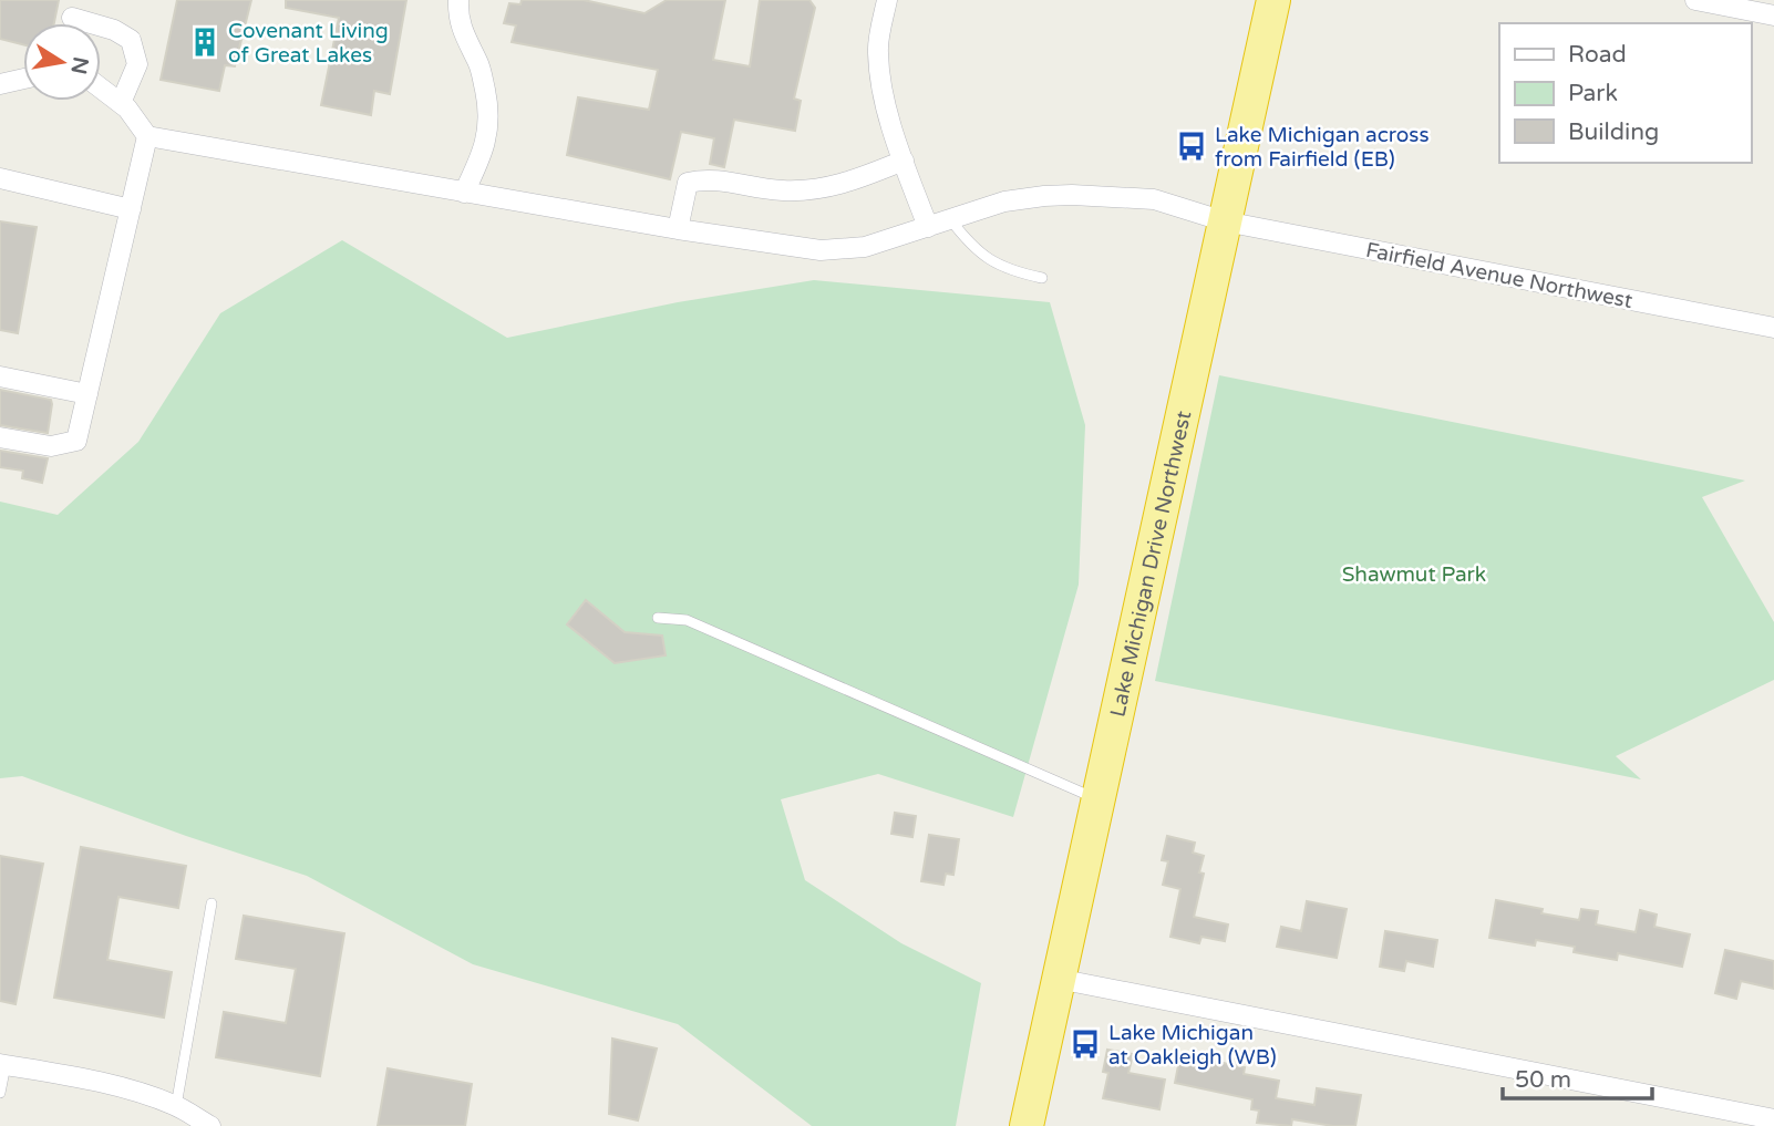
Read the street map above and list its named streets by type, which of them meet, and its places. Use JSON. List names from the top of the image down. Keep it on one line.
{"streets":{"highway":["Lake Michigan Drive Northwest"],"street":["Fairfield Avenue Northwest"]},"crossings":[["Fairfield Avenue Northwest","Lake Michigan Drive Northwest"]],"parks":["Shawmut Park"],"places":{"building":["Covenant Living of Great Lakes"],"bus stop":["Lake Michigan across from Fairfield (EB)","Lake Michigan at Oakleigh (WB)"]},"legend":["Road","Park","Building"],"scale_bar":"50 m","north":"right"}
